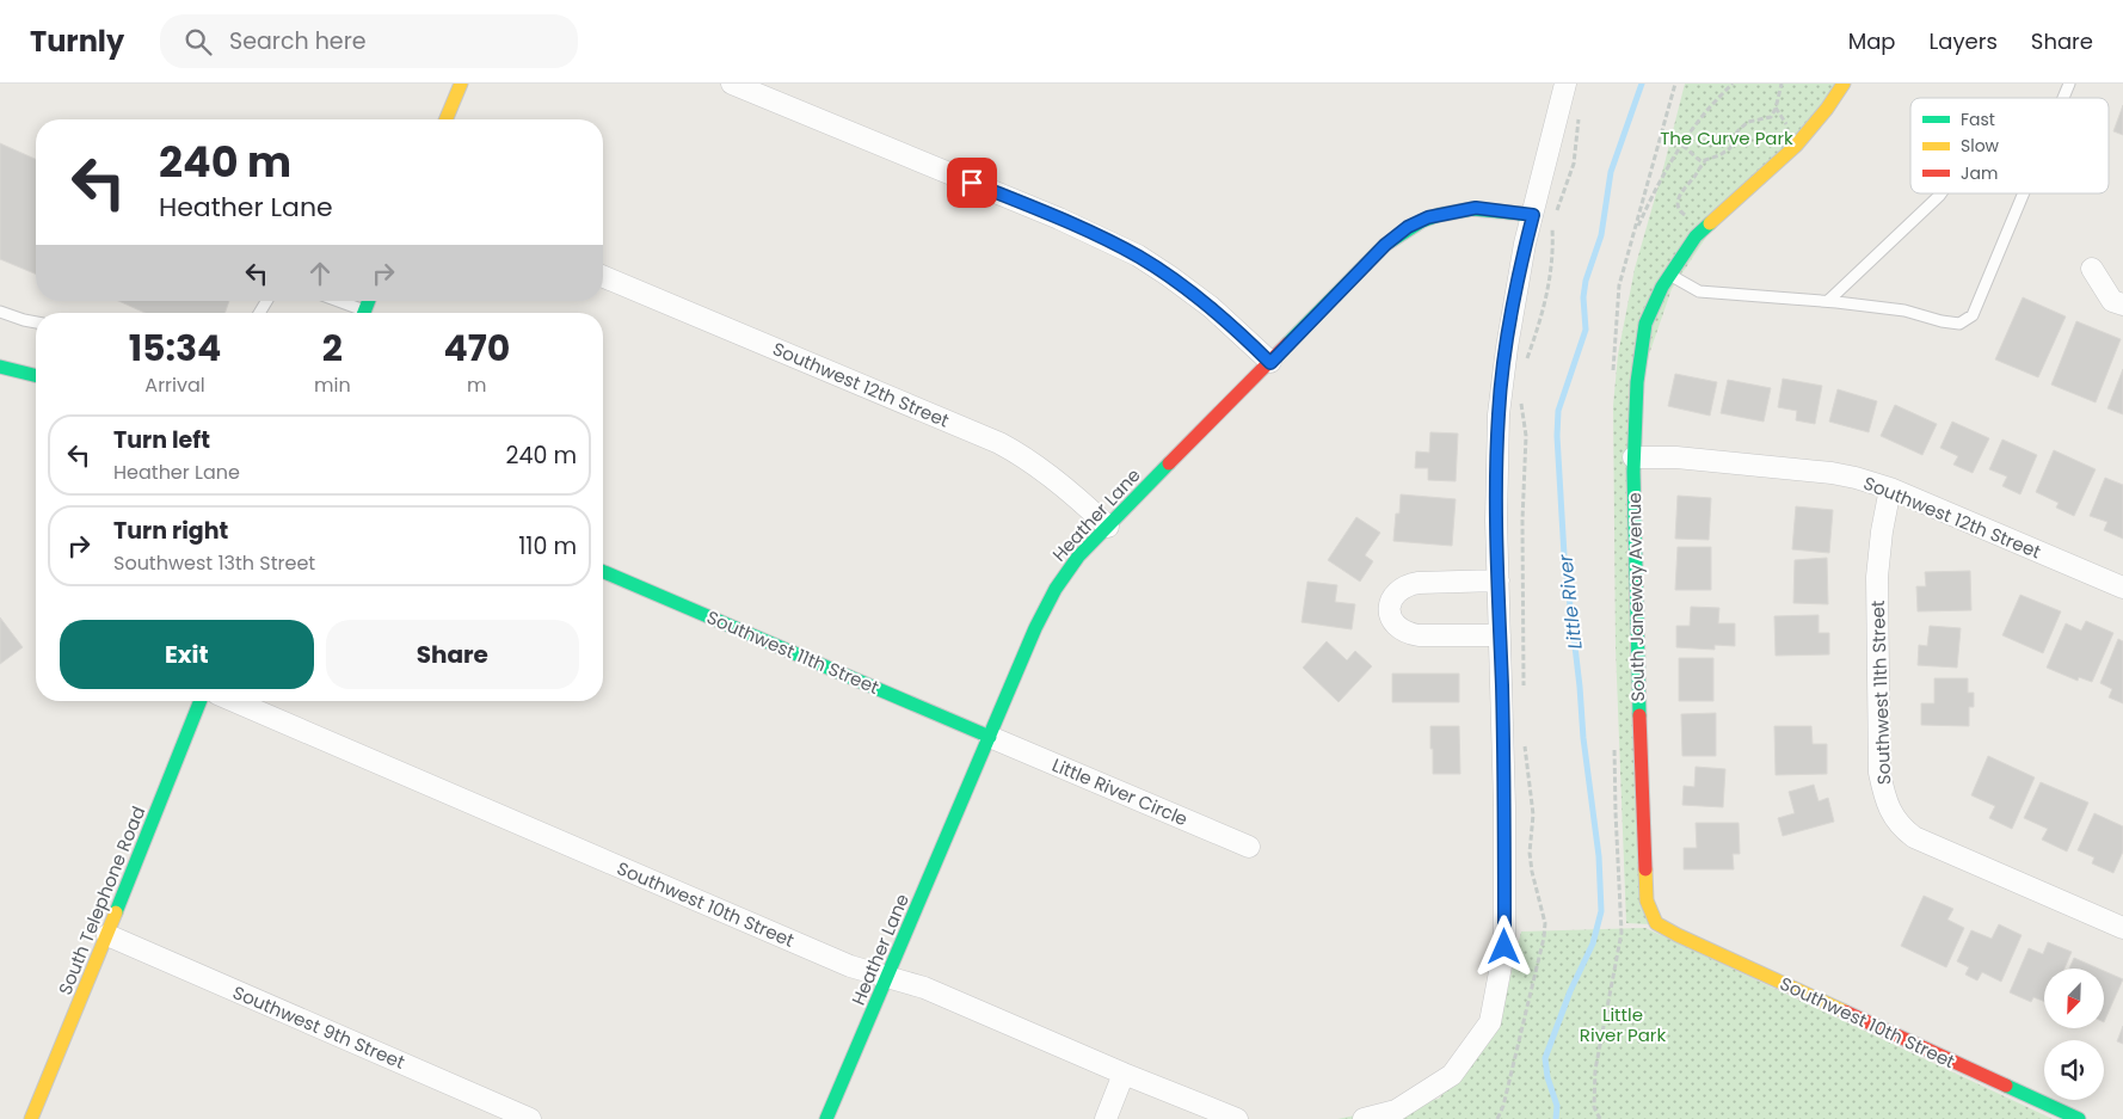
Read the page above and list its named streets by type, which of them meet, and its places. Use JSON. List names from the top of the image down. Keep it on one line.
{"streets":{"street":["Southwest 12th Street","Heather Lane","South Janeway Avenue","Southwest 11th Street","Little River Circle","South Telephone Road","Southwest 10th Street","Southwest 9th Street"]},"crossings":[["Southwest 12th Street","Heather Lane"],["Southwest 12th Street","South Janeway Avenue"],["Southwest 12th Street","Southwest 11th Street"],["Heather Lane","Southwest 11th Street"],["Heather Lane","Little River Circle"],["Heather Lane","Southwest 10th Street"],["South Janeway Avenue","Southwest 10th Street"],["Southwest 11th Street","Little River Circle"],["South Telephone Road","Southwest 9th Street"]],"water":["Little River"],"parks":["The Curve Park","Little River Park"],"legend":["Fast","Slow","Jam"],"north":"bottom left","page":{"header":"Turnly","search":"Search here","nav":["Map","Layers","Share"],"turn":["240 m","Heather Lane"],"eta":["15:34","Arrival","2","min","470","m"],"list":[{"name":"Turn left","note":"Heather Lane","value":"240 m"},{"name":"Turn right","note":"Southwest 13th Street","value":"110 m"}],"buttons":["Exit","Share"]}}
